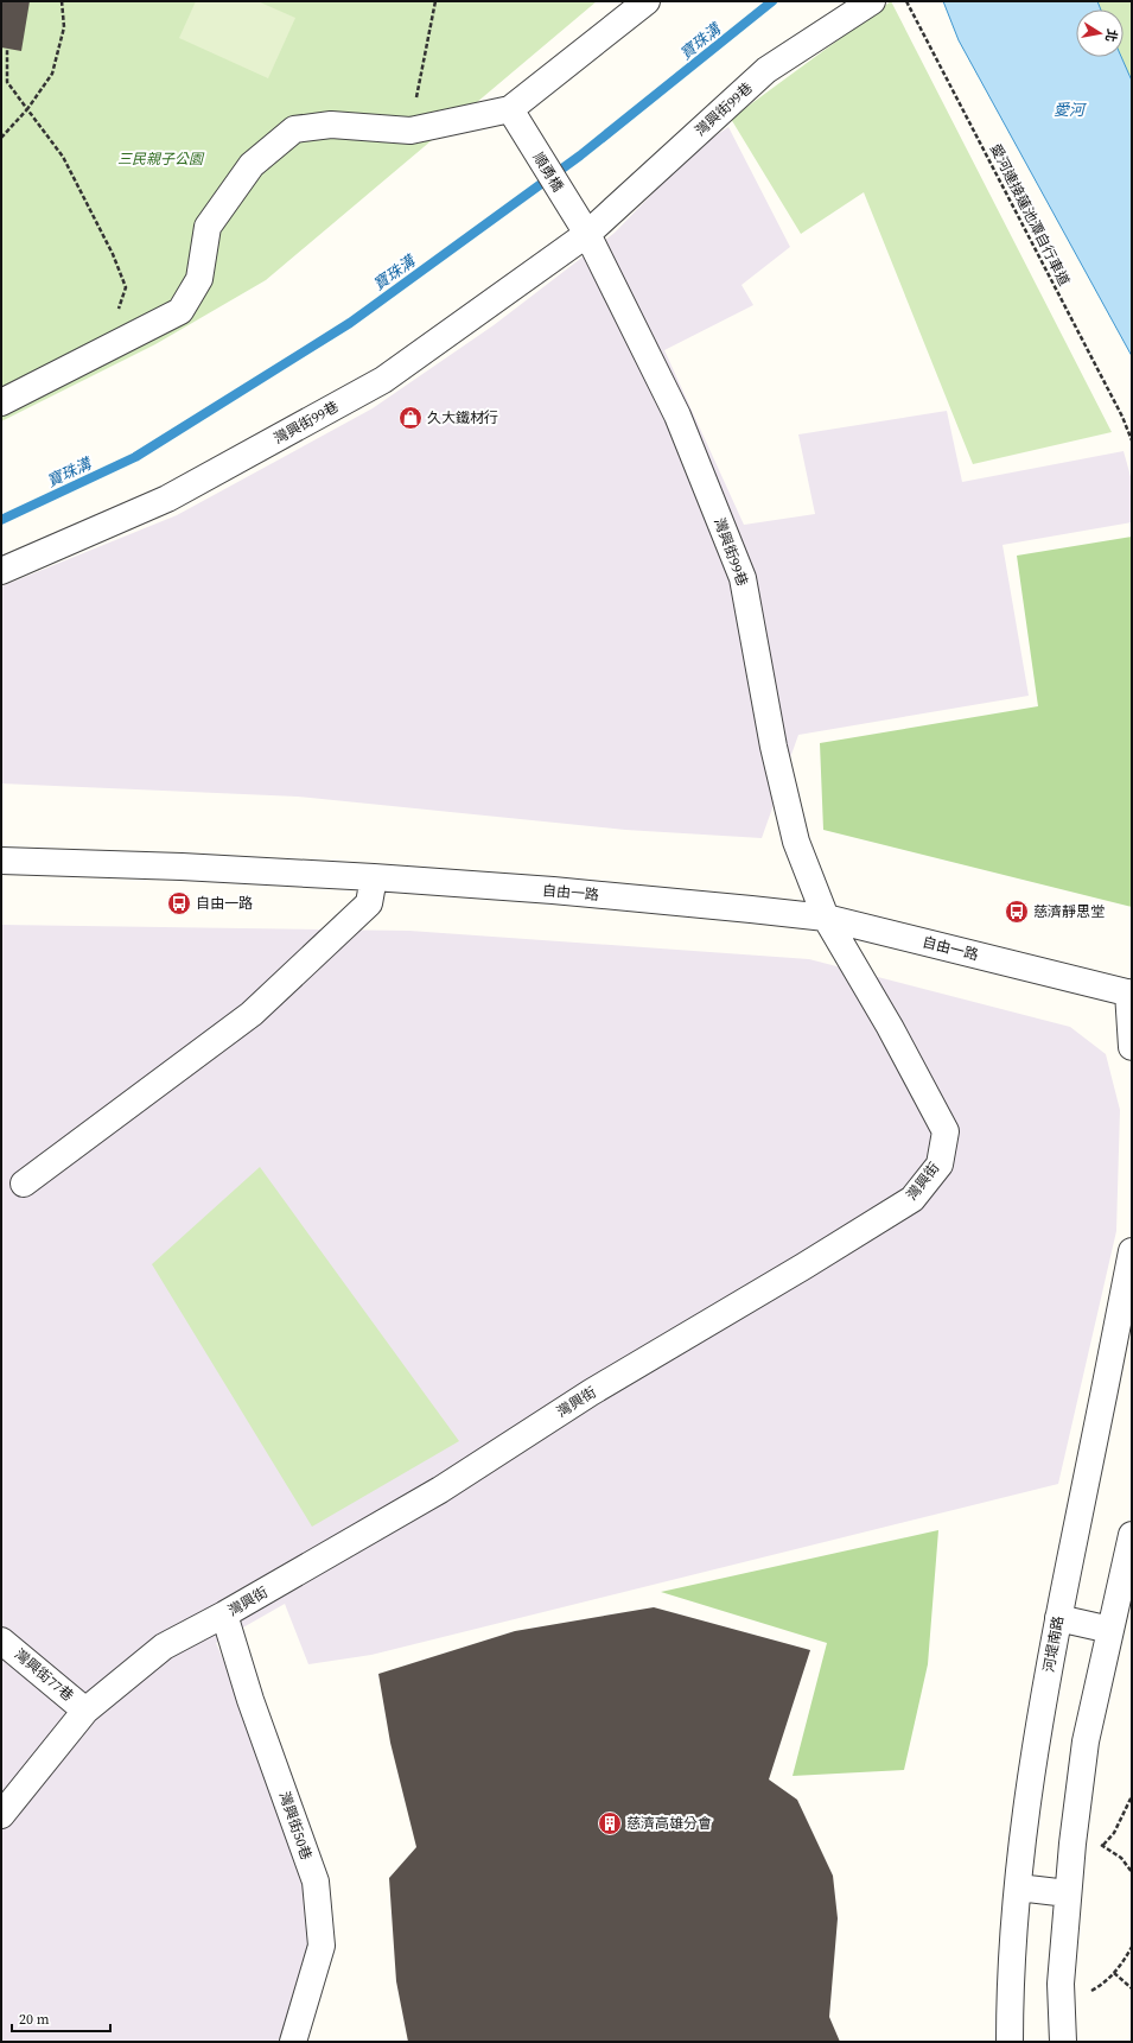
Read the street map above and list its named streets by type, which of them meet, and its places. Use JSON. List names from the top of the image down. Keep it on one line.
{"streets":{"street":["灣興街99巷","順勇橋","自由一路","灣興街","河堤南路","灣興街77巷","灣興街50巷"],"path":["愛河連接蓮池潭自行車道"]},"crossings":[["灣興街99巷","順勇橋"],["灣興街99巷","自由一路"],["灣興街99巷","灣興街"],["自由一路","灣興街"],["灣興街","灣興街77巷"],["灣興街","灣興街50巷"]],"water":["寶珠溝","愛河"],"parks":["三民親子公園"],"places":{"shop":["久大鐵材行"],"bus stop":["自由一路","慈濟靜思堂"],"building":["慈濟高雄分會"]},"scale_bar":"20 m","north":"right"}
